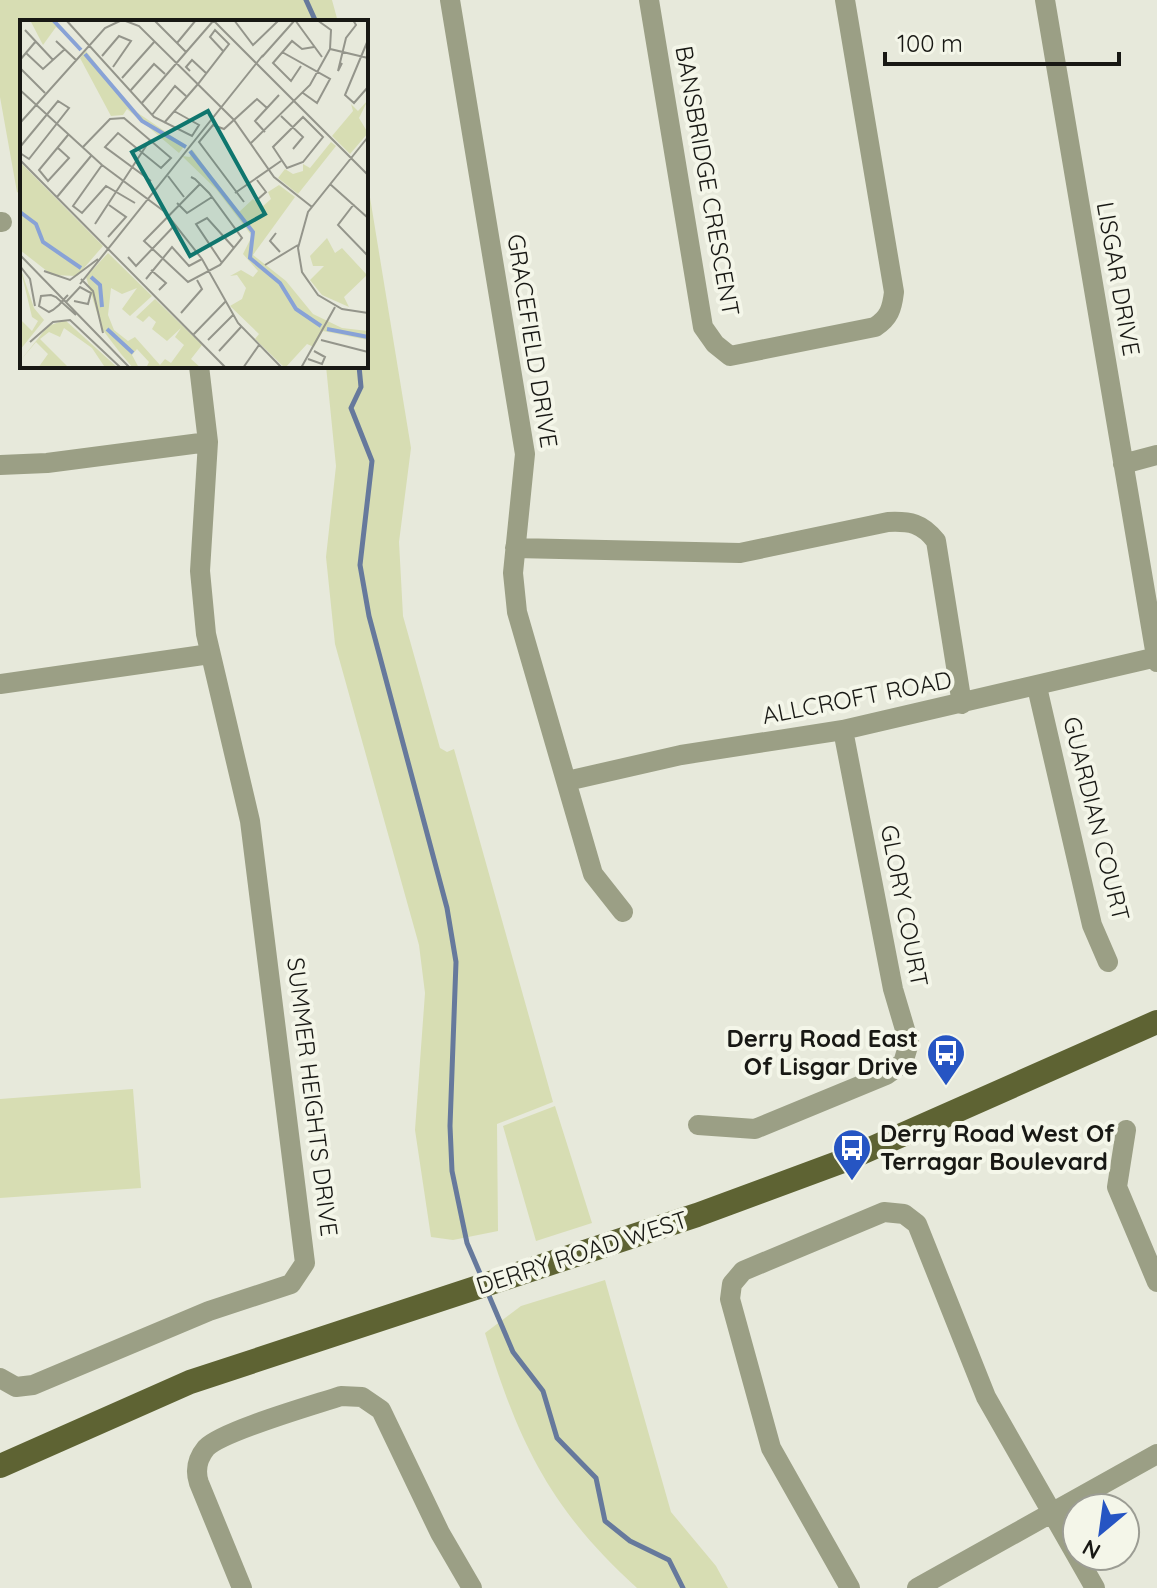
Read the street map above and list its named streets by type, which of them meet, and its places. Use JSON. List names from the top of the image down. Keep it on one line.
{"streets":{"main road":["DERRY ROAD WEST"],"street":["BANSBRIDGE CRESCENT","LISGAR DRIVE","GRACEFIELD DRIVE","ALLCROFT ROAD","GUARDIAN COURT","GLORY COURT","SUMMER HEIGHTS DRIVE"]},"crossings":[["LISGAR DRIVE","ALLCROFT ROAD"],["GRACEFIELD DRIVE","ALLCROFT ROAD"],["ALLCROFT ROAD","GUARDIAN COURT"],["ALLCROFT ROAD","GLORY COURT"]],"places":{"bus stop":["Derry Road East Of Lisgar Drive","Derry Road West Of Terragar Boulevard"]},"scale_bar":"100 m","north":"bottom left"}
